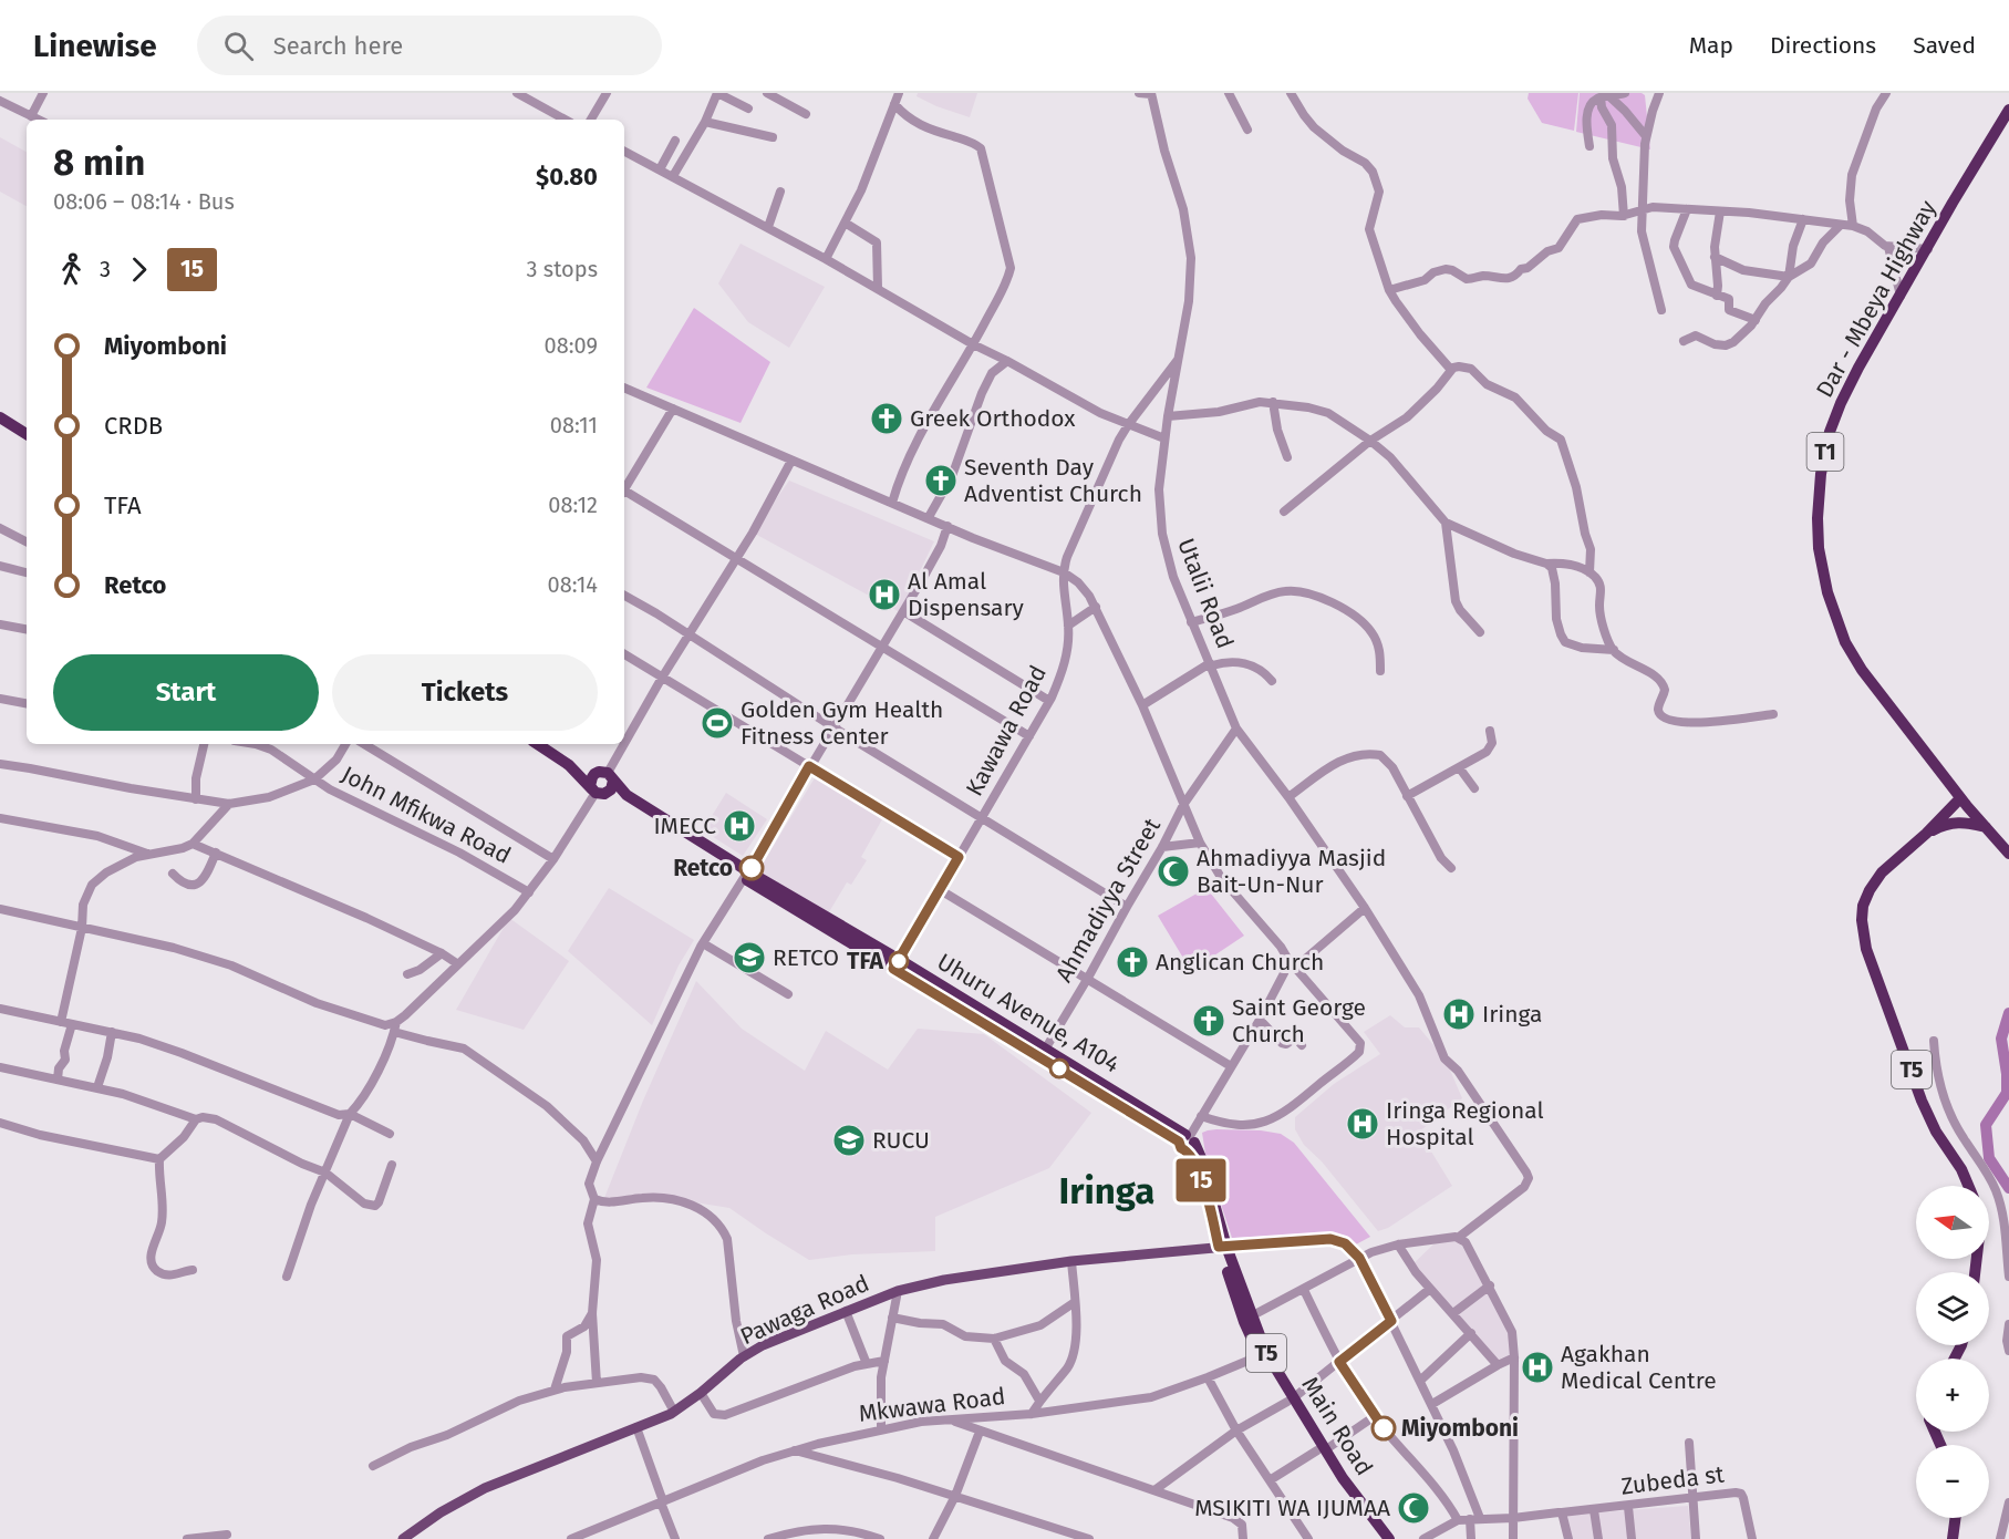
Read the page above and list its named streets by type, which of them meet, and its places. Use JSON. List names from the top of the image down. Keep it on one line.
{"streets":{"highway":["Dar - Mbeya Highway","T1","Uhuru Avenue, A104","T5","Main Road"],"main road":["Pawaga Road"],"street":["Utalii Road","Kawawa Road","John Mfikwa Road","Ahmadiyya Street","Mkwawa Road","Zubeda st"]},"crossings":[["Dar - Mbeya Highway","T1"],["Dar - Mbeya Highway","T5"],["T1","T5"],["Utalii Road","Kawawa Road"],["Utalii Road","Ahmadiyya Street"],["Kawawa Road","Uhuru Avenue, A104"],["Ahmadiyya Street","Uhuru Avenue, A104"],["Uhuru Avenue, A104","Main Road"],["T5","Pawaga Road"],["T5","Mkwawa Road"],["T5","Main Road"],["Pawaga Road","Main Road"],["Mkwawa Road","Main Road"]],"districts":["Iringa"],"places":{"church":["Greek Orthodox","Seventh Day Adventist Church","Anglican Church","Saint George Church"],"hospital":["Al Amal Dispensary","IMECC","Iringa","Iringa Regional Hospital","Agakhan Medical Centre"],"sports":["Golden Gym Health Fitness Center"],"other":["Retco","TFA","Miyomboni"],"mosque":["Ahmadiyya Masjid Bait-Un-Nur","MSIKITI WA IJUMAA"],"school or university":["RETCO","RUCU"]},"lines":["bus line 15"],"north":"left","page":{"header":"Linewise","search":"Search here","nav":["Map","Directions","Saved"],"on_map":"15","heading":["8 min","08:06 – 08:14 · Bus","$0.80"],"legs":["3","15","3 stops"],"list":[{"name":"Miyomboni","value":"08:09"},{"name":"CRDB","value":"08:11"},{"name":"TFA","value":"08:12"},{"name":"Retco","value":"08:14"}],"buttons":["Start","Tickets"],"map_buttons":["+","−"]}}
